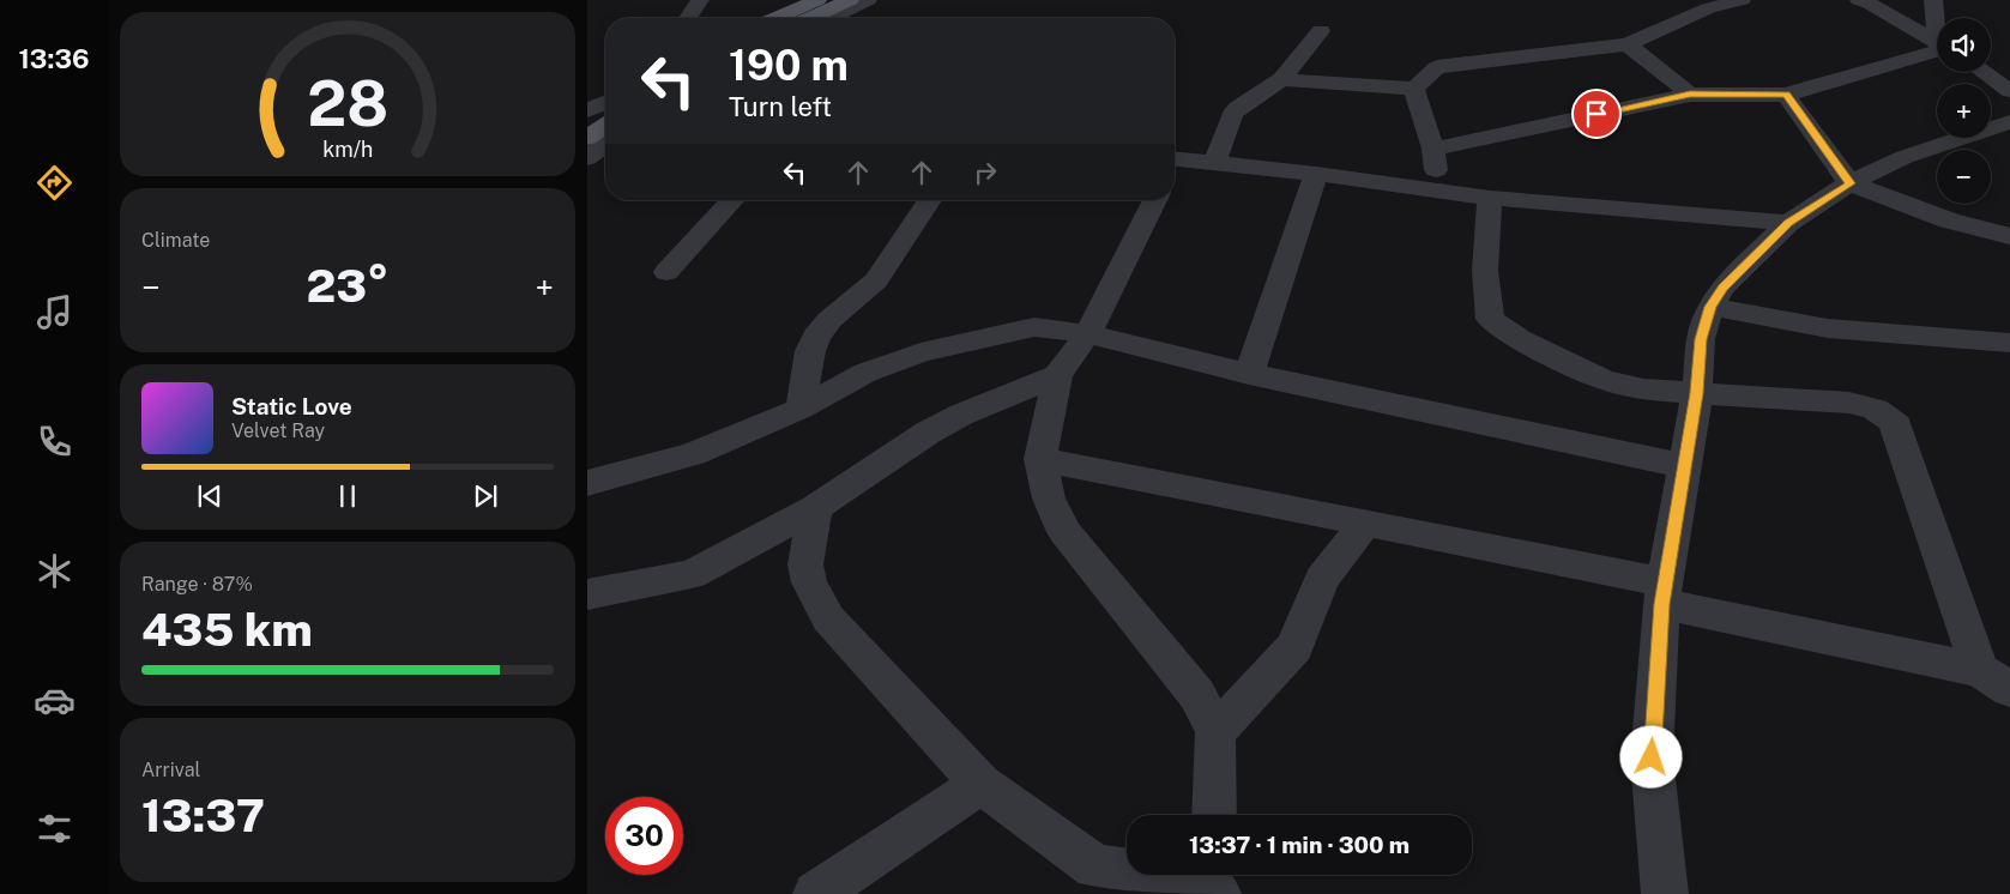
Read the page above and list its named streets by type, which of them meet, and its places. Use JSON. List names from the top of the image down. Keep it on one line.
{"page":{"tabs":"13:36","map_buttons":["+","−"],"turn":["190 m","Turn left"],"tile":["Climate",["Range · 87%","435 km"],["Arrival","13:37"]],"heat":["−","23°","+"],"song":["Static Love","Velvet Ray"],"limit":"30","trip":"13:37 · 1 min · 300 m","gauge":["28","km/h"]}}
